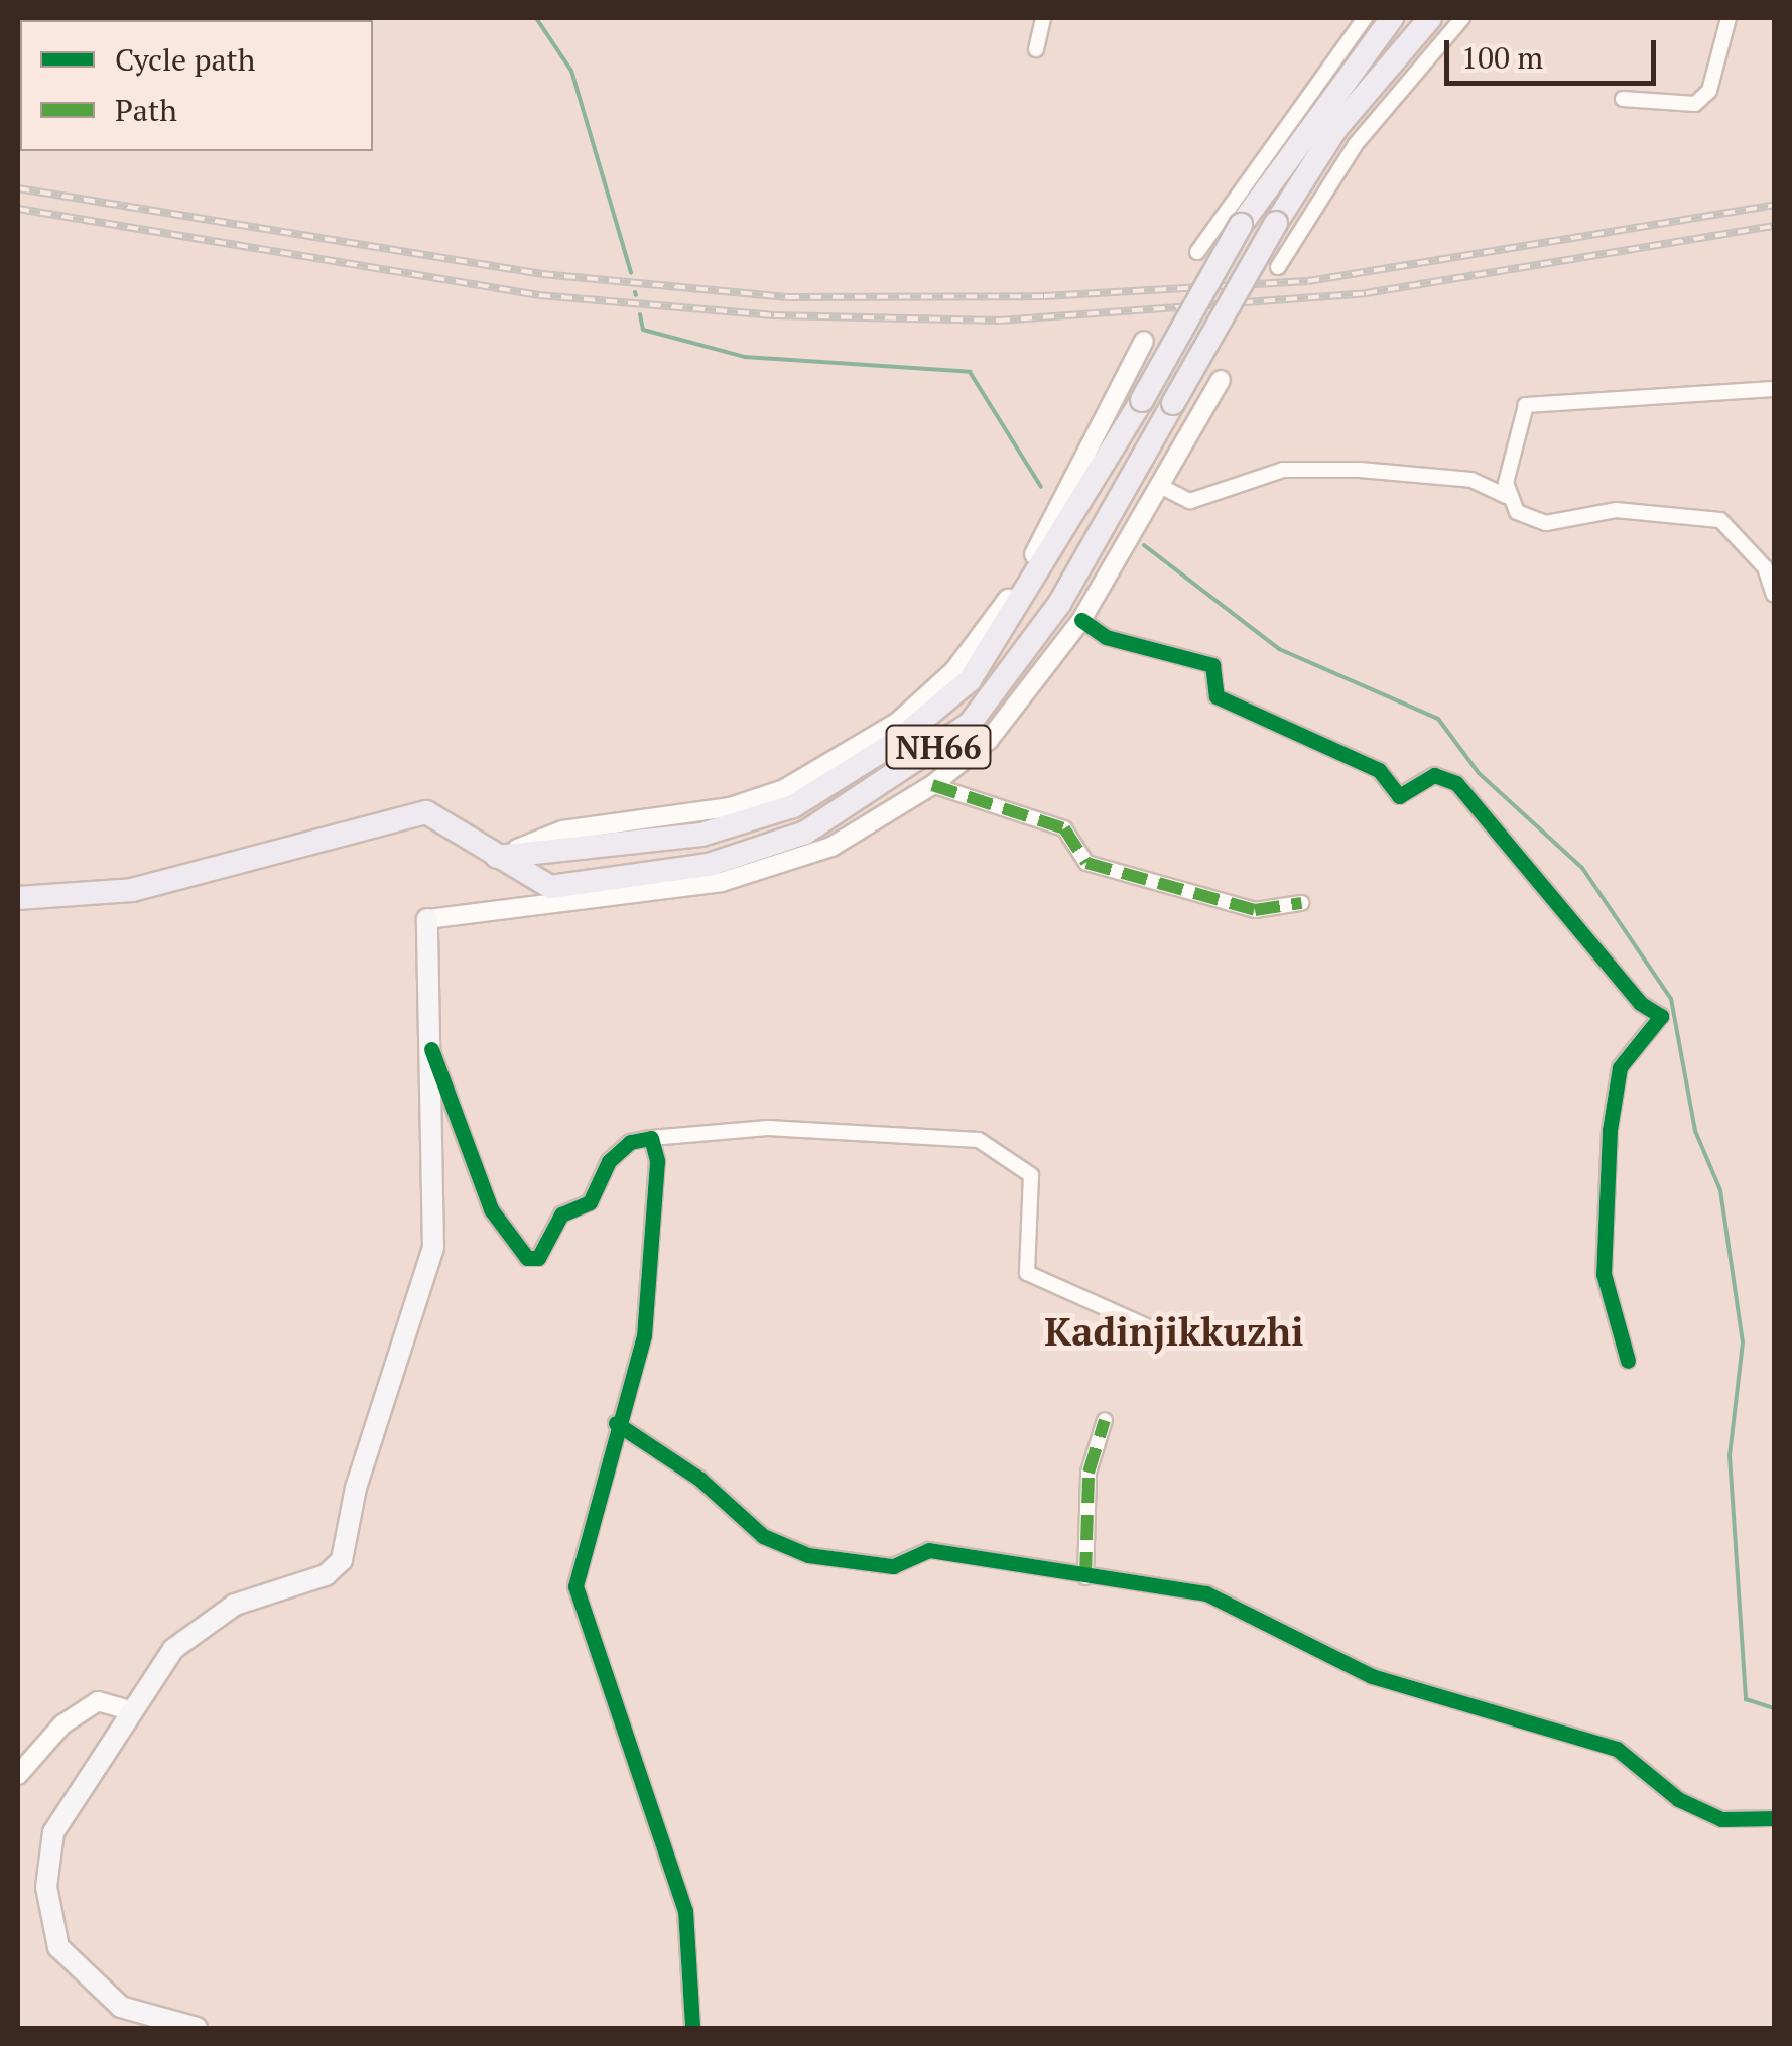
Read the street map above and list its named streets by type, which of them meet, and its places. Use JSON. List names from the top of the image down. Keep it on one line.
{"streets":{"highway":["NH66"]},"districts":["Kadinjikkuzhi"],"legend":["Cycle path","Path"],"scale_bar":"100 m"}
